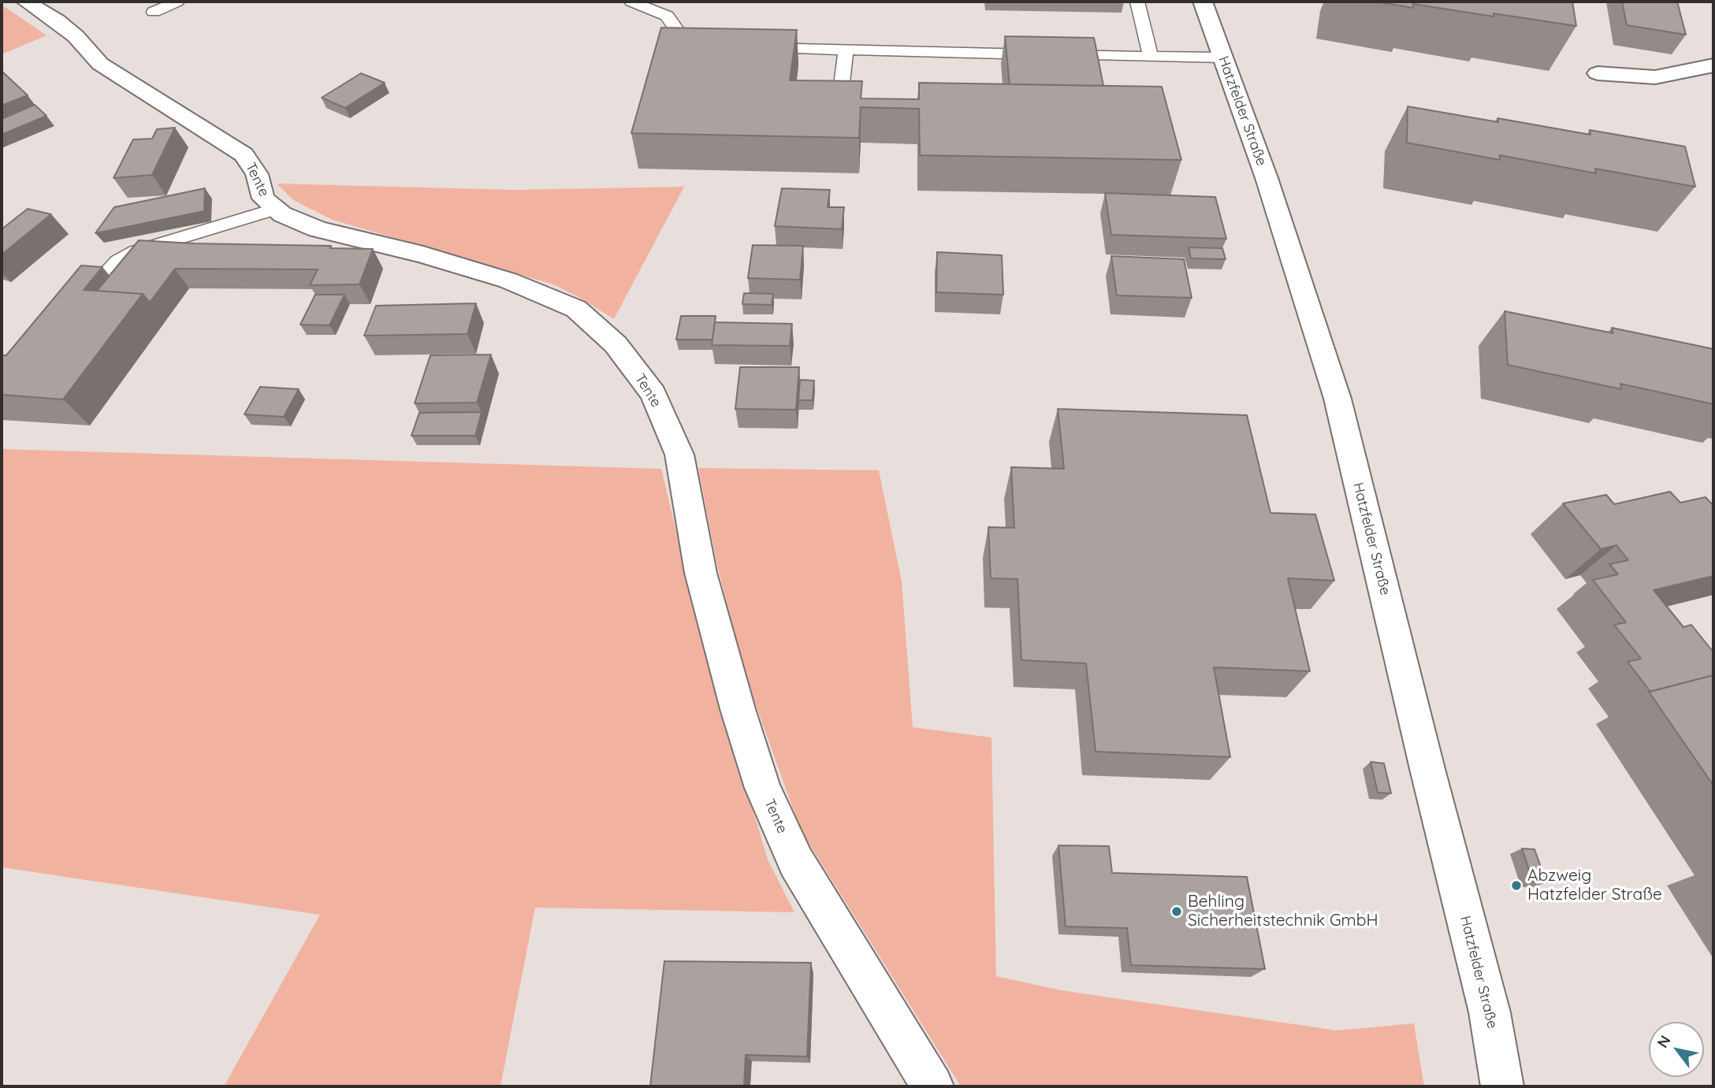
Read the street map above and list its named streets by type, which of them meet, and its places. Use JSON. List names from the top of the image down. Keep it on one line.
{"streets":{"street":["Hatzfelder Straße","Tente"]},"places":["Abzweig Hatzfelder Straße","Behling Sicherheitstechnik GmbH"],"north":"top left"}
